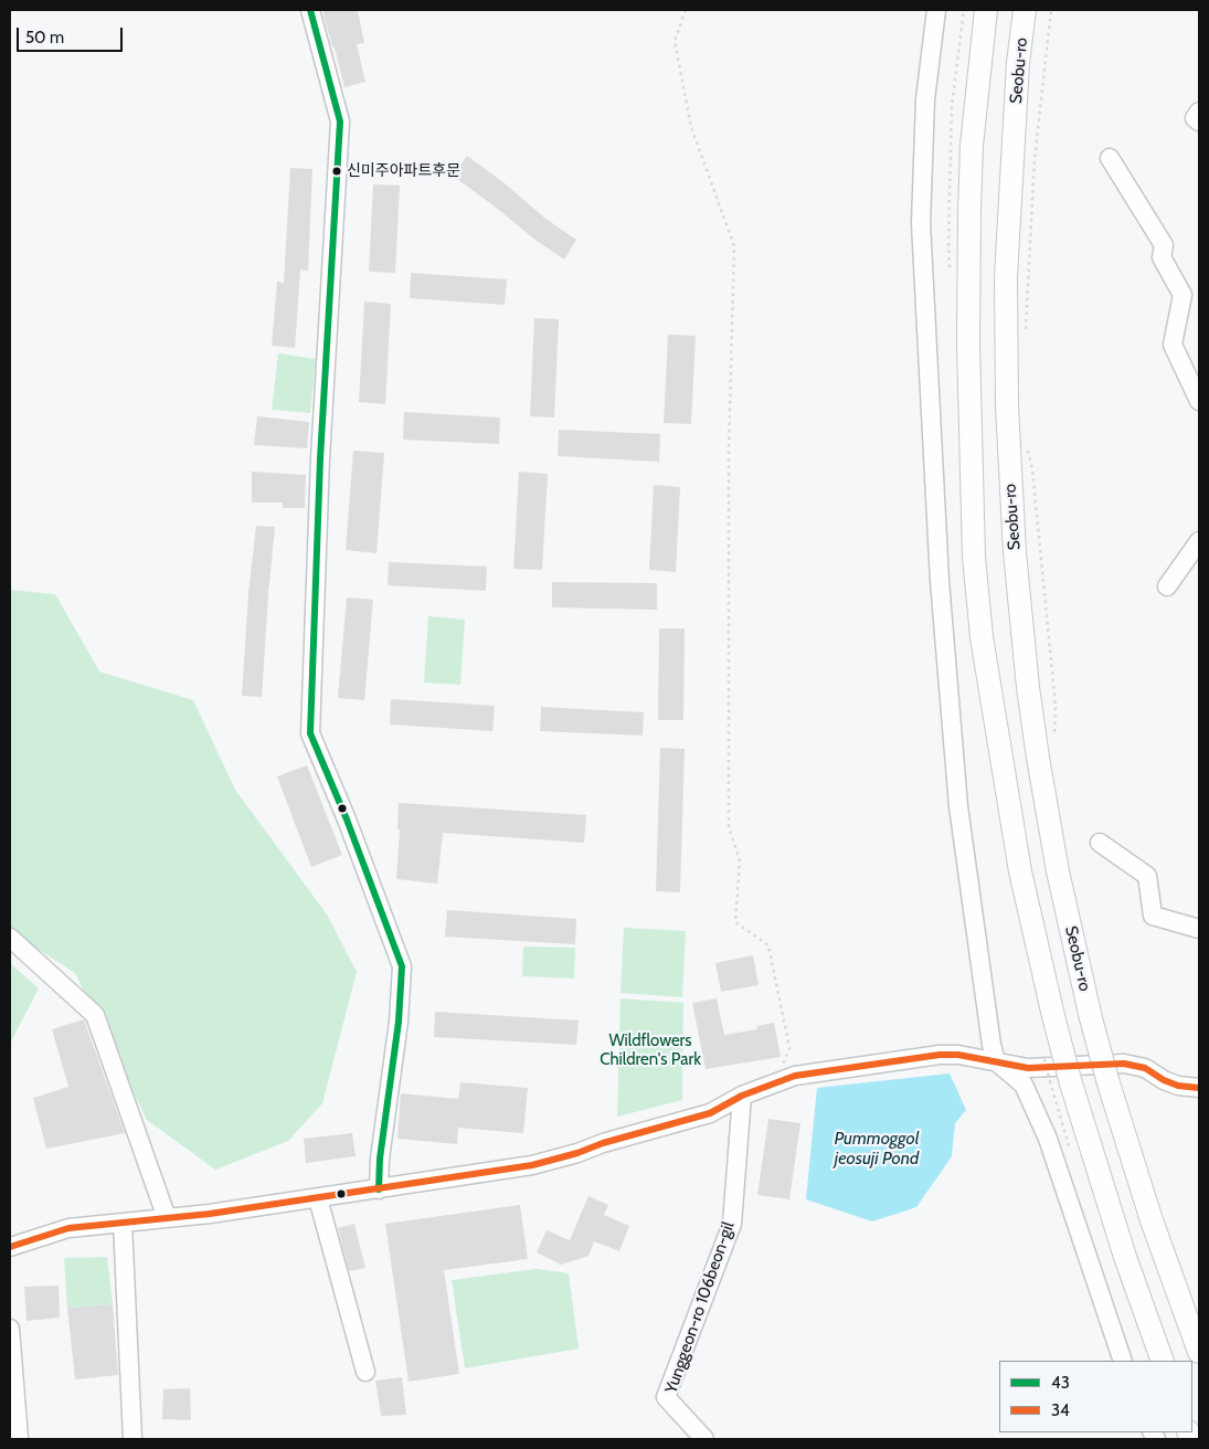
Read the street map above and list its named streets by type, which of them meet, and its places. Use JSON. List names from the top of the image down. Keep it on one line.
{"streets":{"main road":["Seobu-ro"],"street":["Yunggeon-ro 106beon-gil"]},"water":["Pummoggol jeosuji Pond"],"parks":["Wildflowers Children's Park"],"places":["신미주아파트후문"],"lines":["transit line 43","transit line 34"],"legend":["43","34"],"scale_bar":"50 m"}
